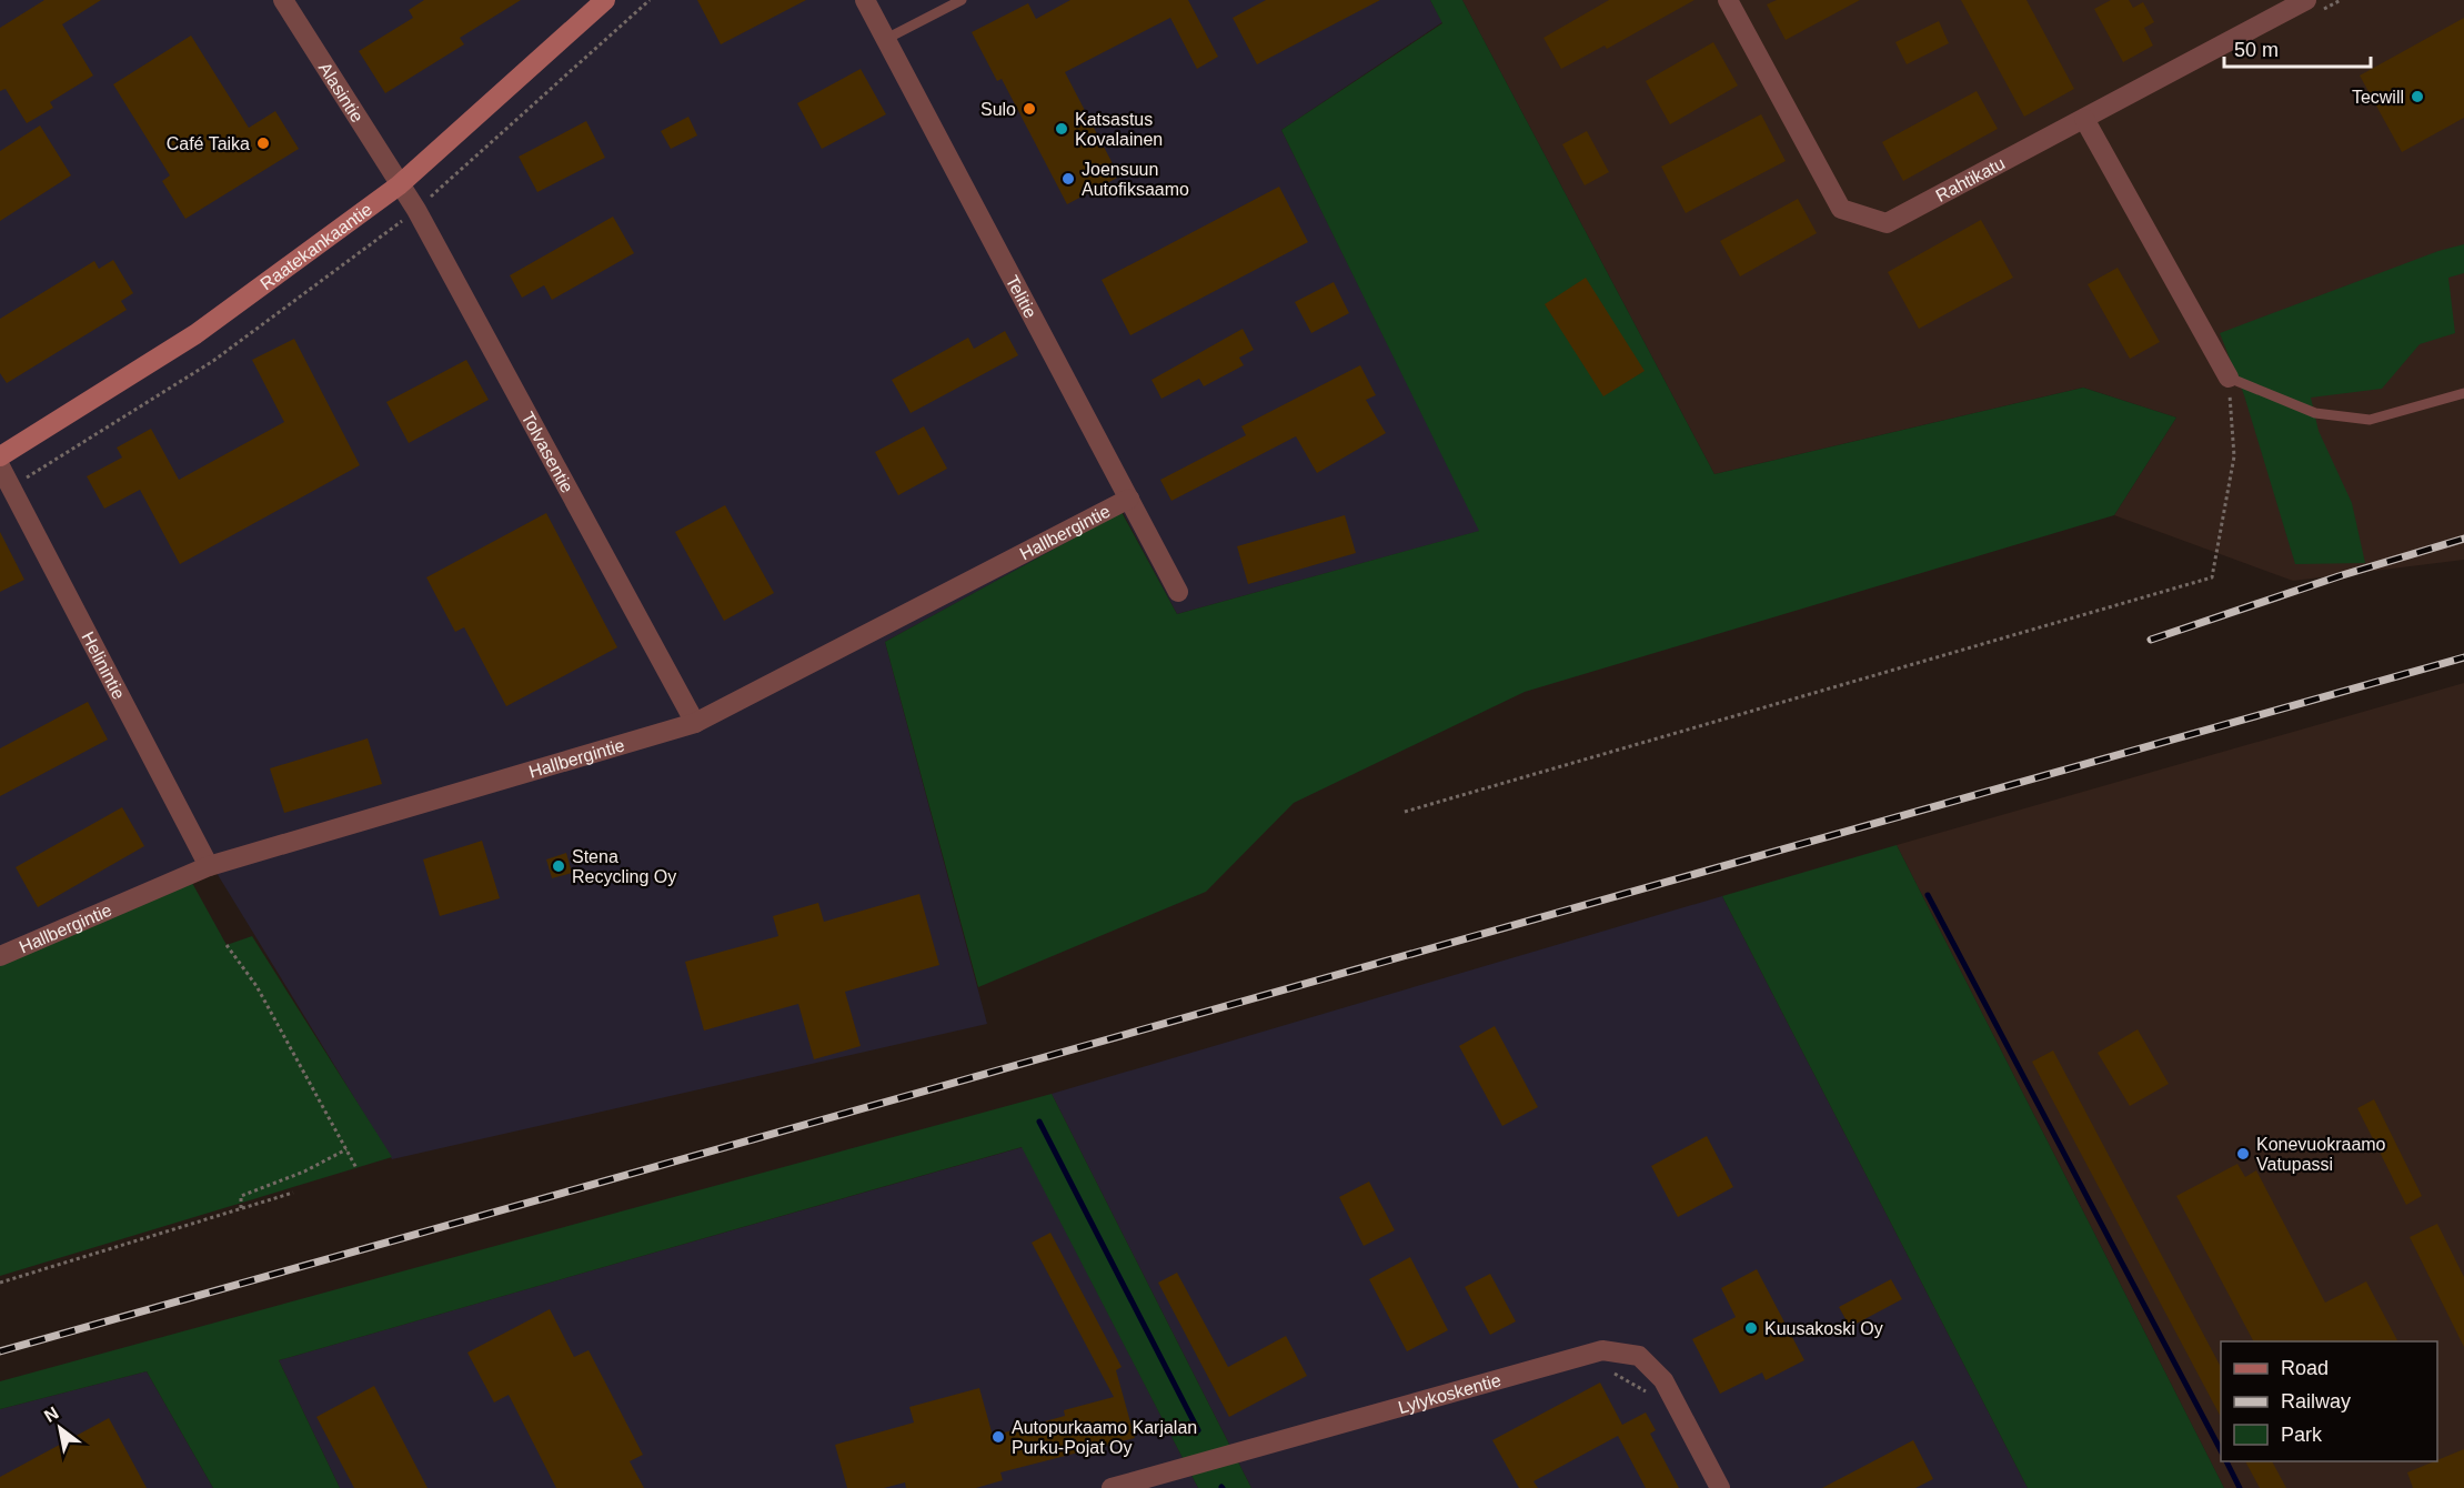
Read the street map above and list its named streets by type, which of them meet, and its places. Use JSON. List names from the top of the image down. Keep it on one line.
{"streets":{"main road":["Raatekankaantie"],"street":["Alasintie","Rahtikatu","Telitie","Tolvasentie","Hallbergintie","Helinintie","Lylykoskentie"]},"crossings":[["Alasintie","Raatekankaantie"],["Alasintie","Tolvasentie"],["Raatekankaantie","Tolvasentie"],["Telitie","Hallbergintie"],["Tolvasentie","Hallbergintie"],["Hallbergintie","Helinintie"]],"places":["Tecwill","Sulo","Katsastus Kovalainen","Café Taika","Joensuun Autofiksaamo","Stena Recycling Oy","Konevuokraamo Vatupassi","Kuusakoski Oy","Autopurkaamo Karjalan Purku-Pojat Oy"],"legend":["Road","Railway","Park"],"scale_bar":"50 m","north":"top left"}
